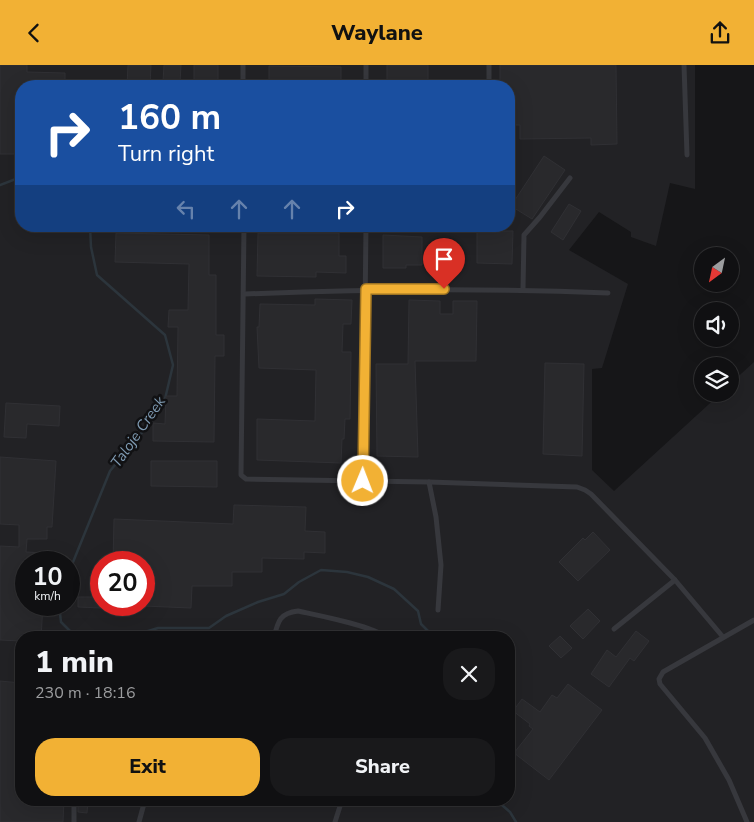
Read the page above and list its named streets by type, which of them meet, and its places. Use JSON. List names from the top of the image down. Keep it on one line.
{"water":["Taloje Creek"],"north":"bottom left","page":{"header":"Waylane","turn":["160 m","Turn right"],"speed":"10 km/h","limit":"20","heading":["1 min","230 m · 18:16"],"buttons":["Exit","Share"]}}
